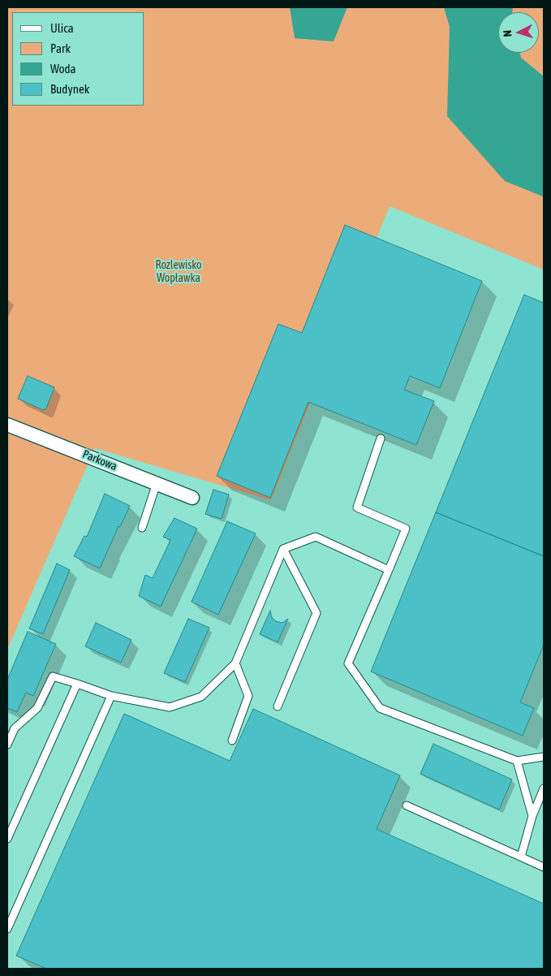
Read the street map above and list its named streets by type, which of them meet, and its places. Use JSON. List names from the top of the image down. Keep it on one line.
{"streets":{"street":["Parkowa"]},"parks":["Rozlewisko Wopławka"],"legend":["Ulica","Park","Woda","Budynek"],"north":"left"}
